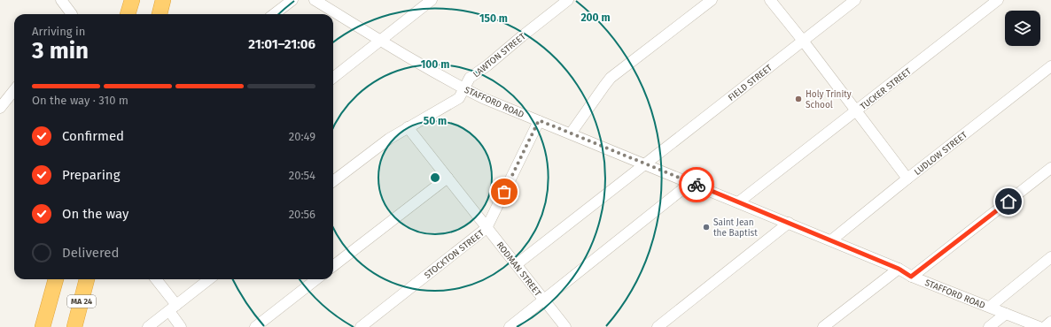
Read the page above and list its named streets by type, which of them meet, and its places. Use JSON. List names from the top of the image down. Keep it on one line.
{"streets":{"highway":["MA 24"],"street":["LAWTON STREET","FIELD STREET","TUCKER STREET","STAFFORD ROAD","LUDLOW STREET","STOCKTON STREET","RODMAN STREET"]},"crossings":[["LAWTON STREET","STAFFORD ROAD"],["LAWTON STREET","RODMAN STREET"],["FIELD STREET","STAFFORD ROAD"],["FIELD STREET","RODMAN STREET"],["TUCKER STREET","STAFFORD ROAD"],["STAFFORD ROAD","LUDLOW STREET"],["STAFFORD ROAD","STOCKTON STREET"],["STOCKTON STREET","RODMAN STREET"]],"places":["Holy Trinity School","Saint Jean the Baptist"],"page":{"heading":["3 min","Arriving in","21:01–21:06"],"bar":"On the way · 310 m","list":[["Confirmed","20:49"],["Preparing","20:54"],["On the way","20:56"],"Delivered"]},"rings":["200 m","150 m","100 m","50 m"]}
